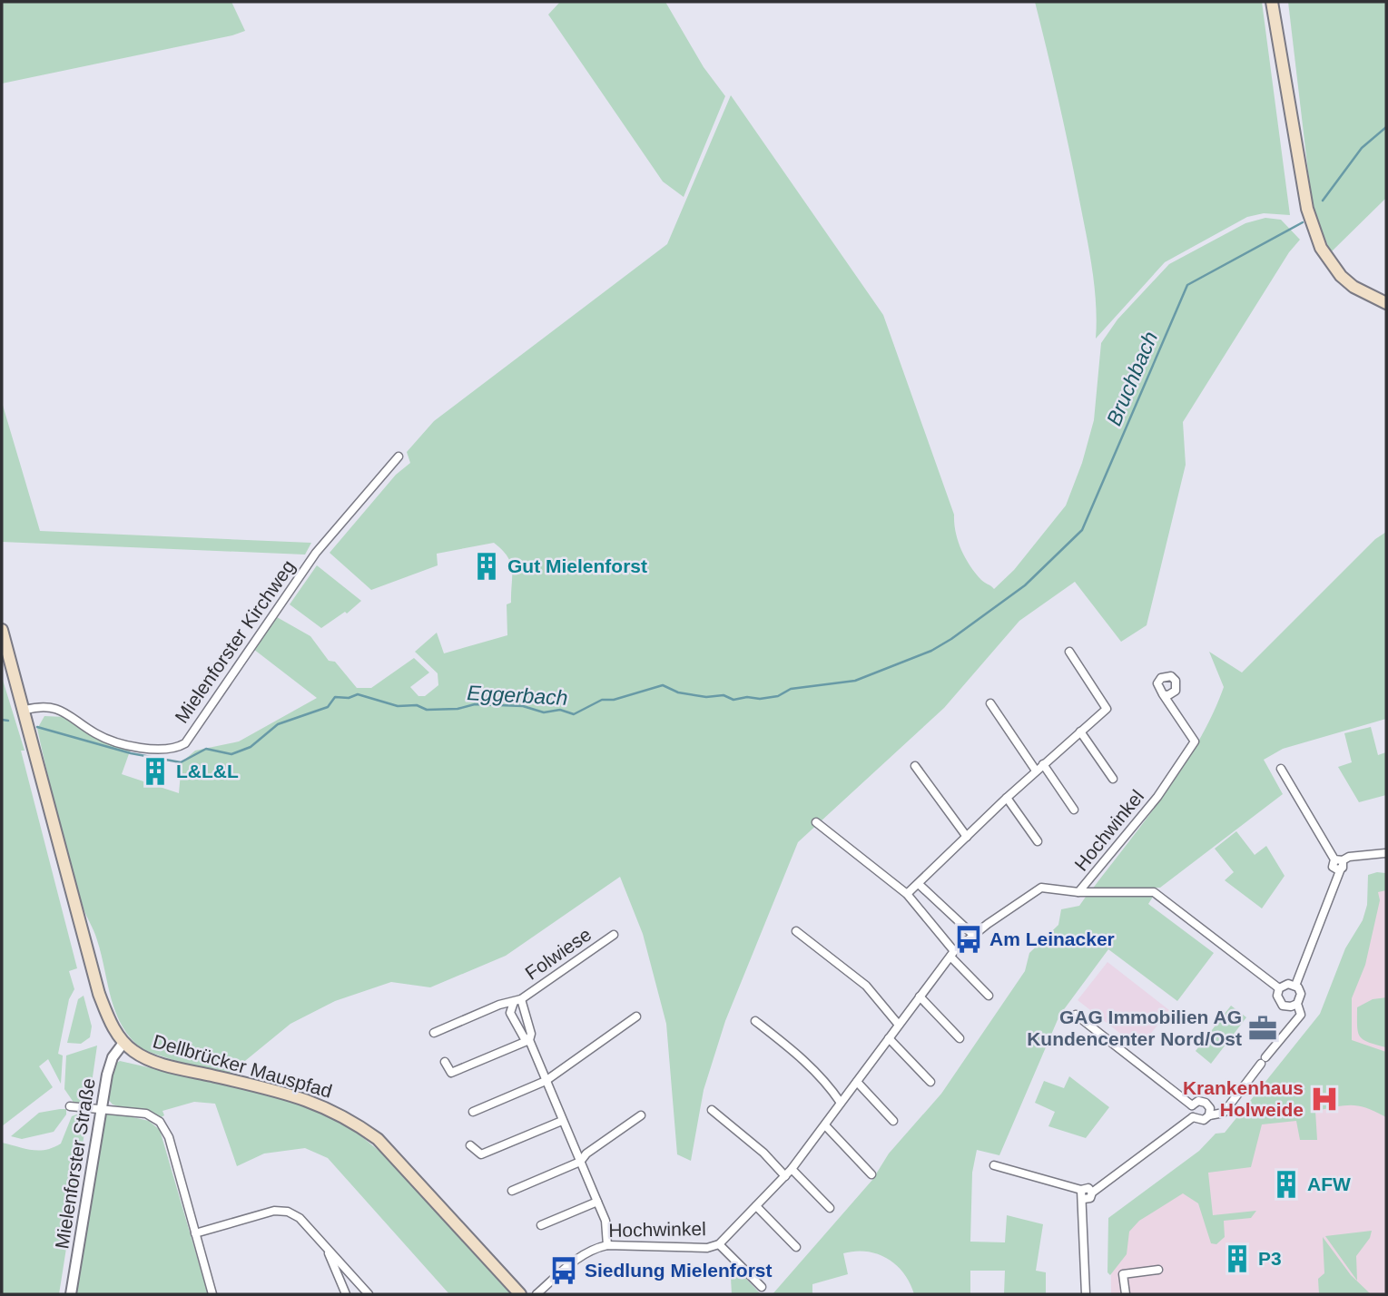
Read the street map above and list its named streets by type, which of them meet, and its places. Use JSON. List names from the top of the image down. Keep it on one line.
{"streets":{"main road":["Dellbrücker Mauspfad"],"street":["Mielenforster Kirchweg","Hochwinkel","Folwiese","Mielenforster Straße"]},"crossings":[["Mielenforster Kirchweg","Dellbrücker Mauspfad"],["Hochwinkel","Folwiese"],["Dellbrücker Mauspfad","Mielenforster Straße"]],"water":["Bruchbach","Eggerbach"],"places":{"building":["Gut Mielenforst","L&L&L","AFW","P3"],"bus stop":["Am Leinacker","Siedlung Mielenforst"],"office":["GAG Immobilien AG Kundencenter Nord/Ost"],"hospital":["Krankenhaus Holweide"]}}
